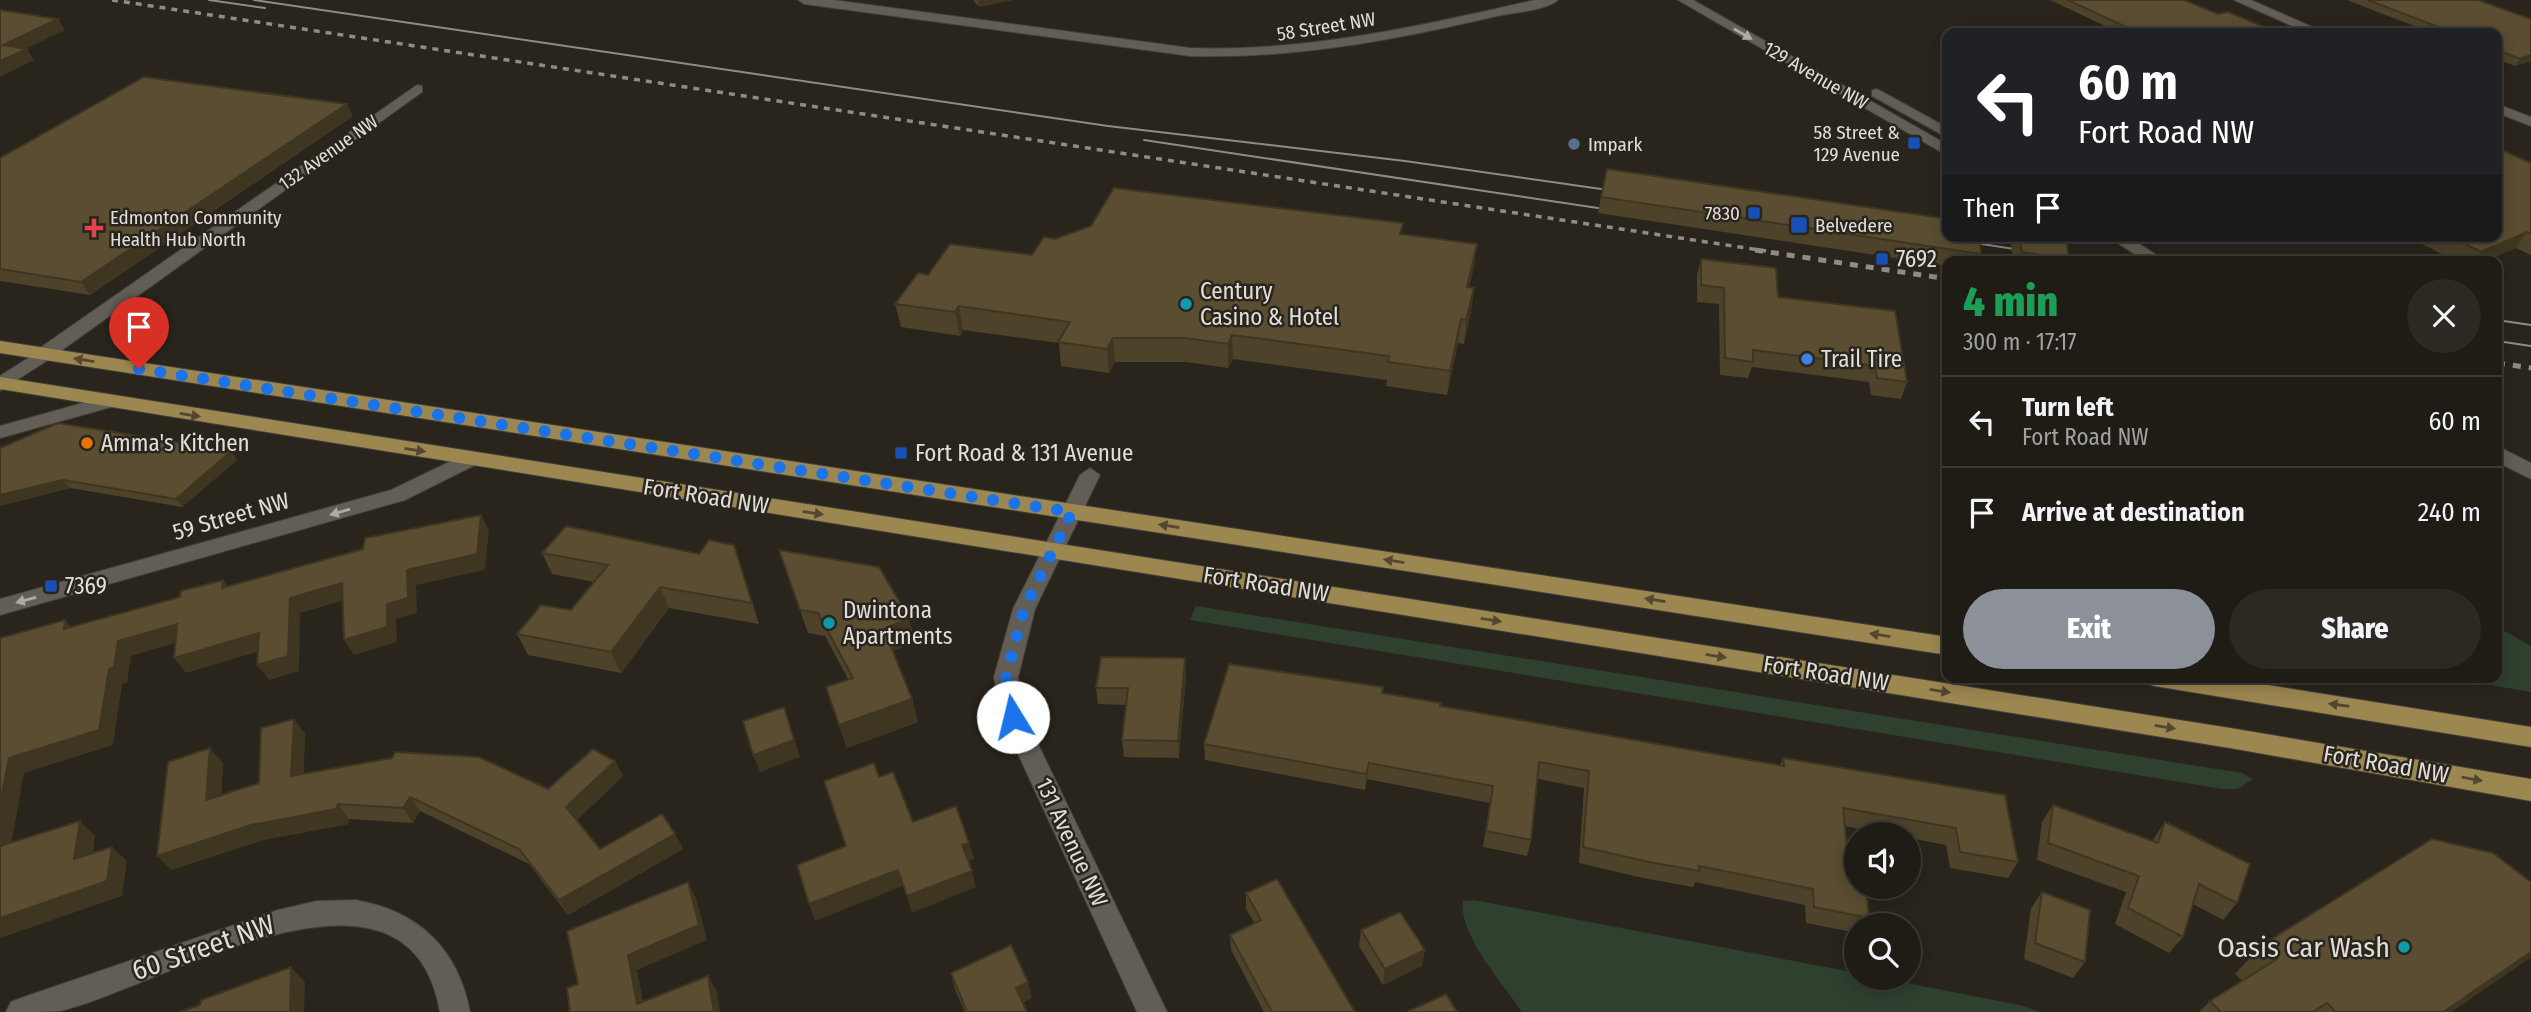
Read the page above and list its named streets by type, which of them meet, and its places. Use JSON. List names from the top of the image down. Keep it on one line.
{"streets":{"main road":["Fort Road NW"],"street":["58 Street NW","129 Avenue NW","132 Avenue NW","59 Street NW","131 Avenue NW","60 Street NW"]},"crossings":[["132 Avenue NW","Fort Road NW"],["Fort Road NW","59 Street NW"],["Fort Road NW","131 Avenue NW"]],"one_way":["59 Street NW"],"places":{"transit":["58 Street & 129 Avenue","7830","Belvedere","7692","Fort Road & 131 Avenue","7369"],"other":["Impark","Century Casino & Hotel","Trail Tire","Amma's Kitchen","Dwintona Apartments","Oasis Car Wash"],"health":["Edmonton Community Health Hub North"]},"page":{"turn":["60 m","Fort Road NW"],"then":"Then","heading":["4 min","300 m · 17:17"],"list":[{"name":"Turn left","note":"Fort Road NW","value":"60 m"},{"name":"Arrive at destination","value":"240 m"}],"buttons":["Exit","Share"]}}
